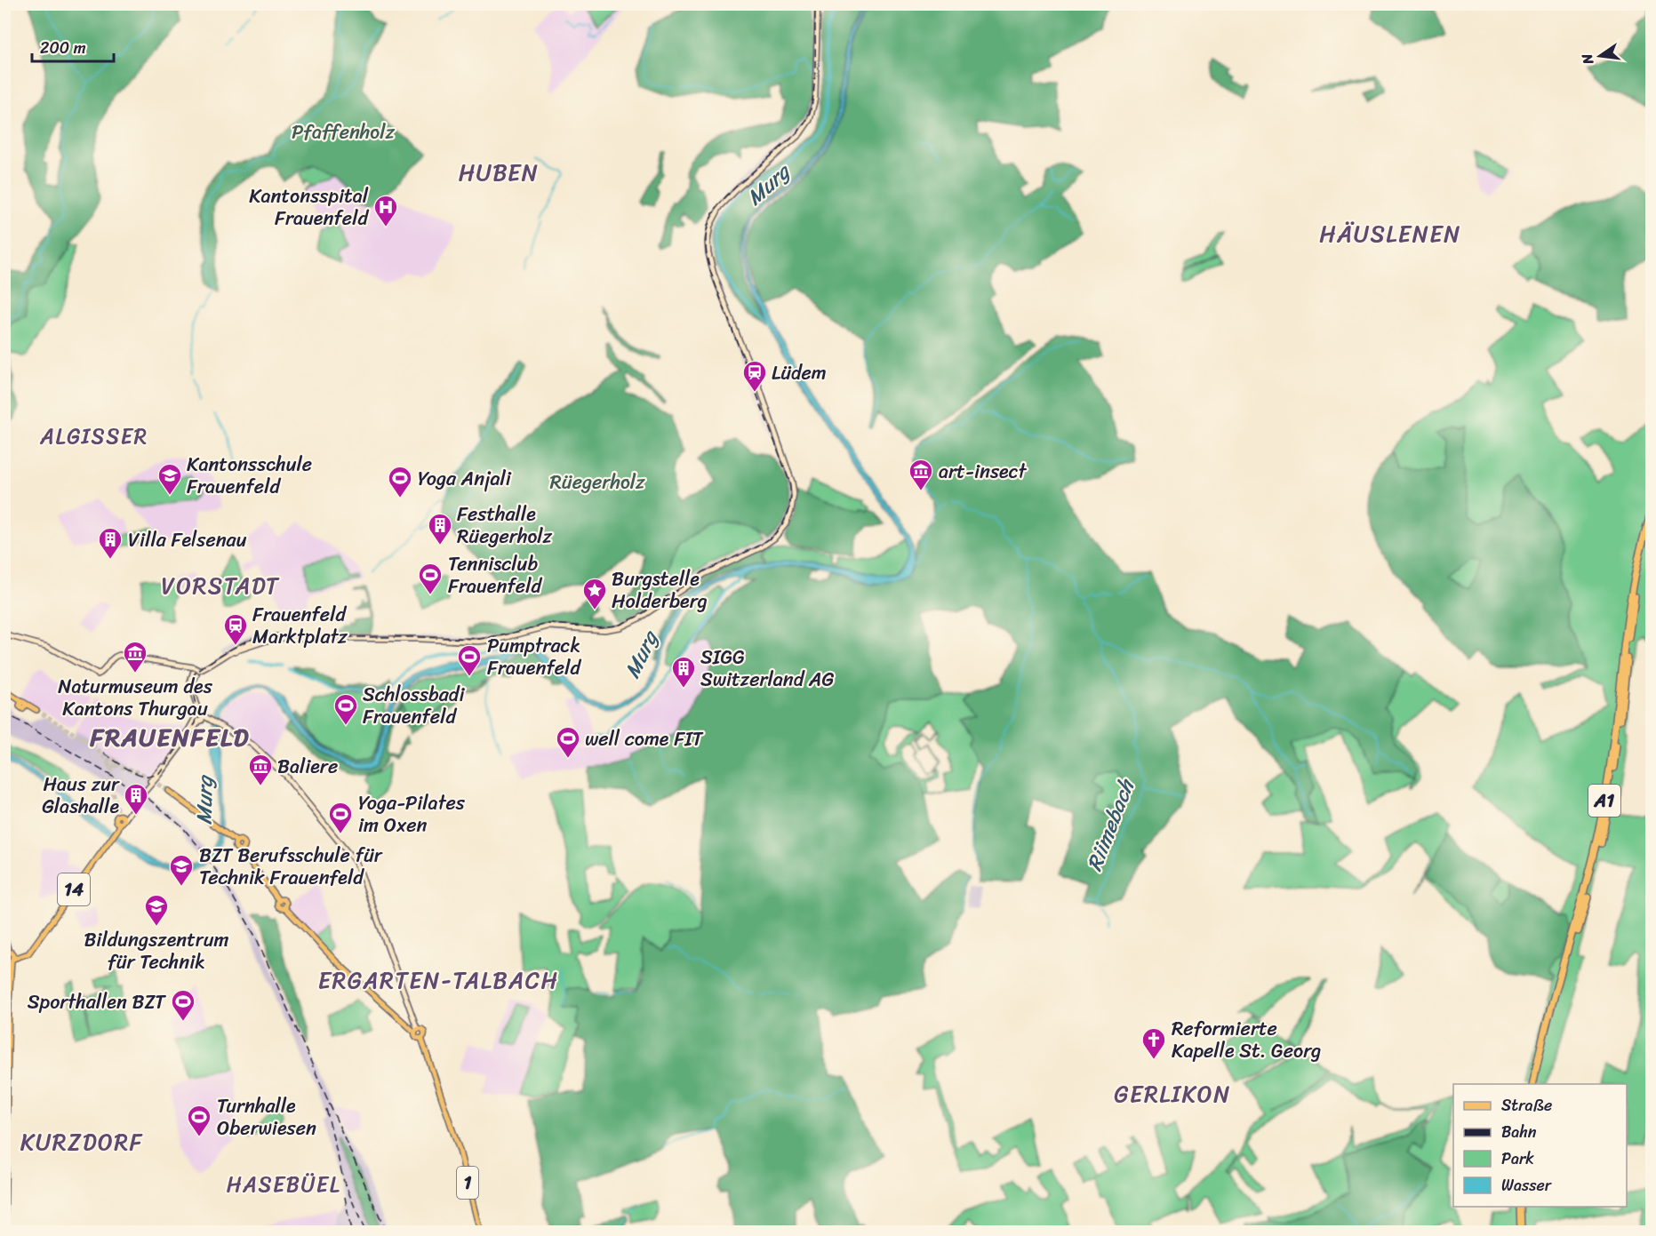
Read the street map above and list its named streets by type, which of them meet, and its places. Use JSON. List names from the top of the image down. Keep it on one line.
{"streets":{"highway":["A1"],"main road":["14","1"]},"districts":["HUBEN","HÄUSLENEN","ALGISSER","VORSTADT","FRAUENFELD","ERGARTEN-TALBACH","GERLIKON","KURZDORF","HASEBÜEL"],"water":["Murg","Riimebach"],"parks":["Pfaffenholz","Rüegerholz"],"places":{"hospital":["Kantonsspital Frauenfeld"],"station":["Lüdem","Frauenfeld Marktplatz"],"museum":["art-insect","Naturmuseum des Kantons Thurgau","Baliere"],"school or university":["Kantonsschule Frauenfeld","BZT Berufsschule für Technik Frauenfeld","Bildungszentrum für Technik"],"sports":["Yoga Anjali","Tennisclub Frauenfeld","Pumptrack Frauenfeld","Schlossbadi Frauenfeld","well come FIT","Yoga-Pilates im Oxen","Sporthallen BZT","Turnhalle Oberwiesen"],"building":["Festhalle Rüegerholz","Villa Felsenau","SIGG Switzerland AG","Haus zur Glashalle"],"place":["Burgstelle Holderberg"],"church":["Reformierte Kapelle St. Georg"]},"legend":["Straße","Bahn","Park","Wasser"],"scale_bar":"200 m","north":"left"}
